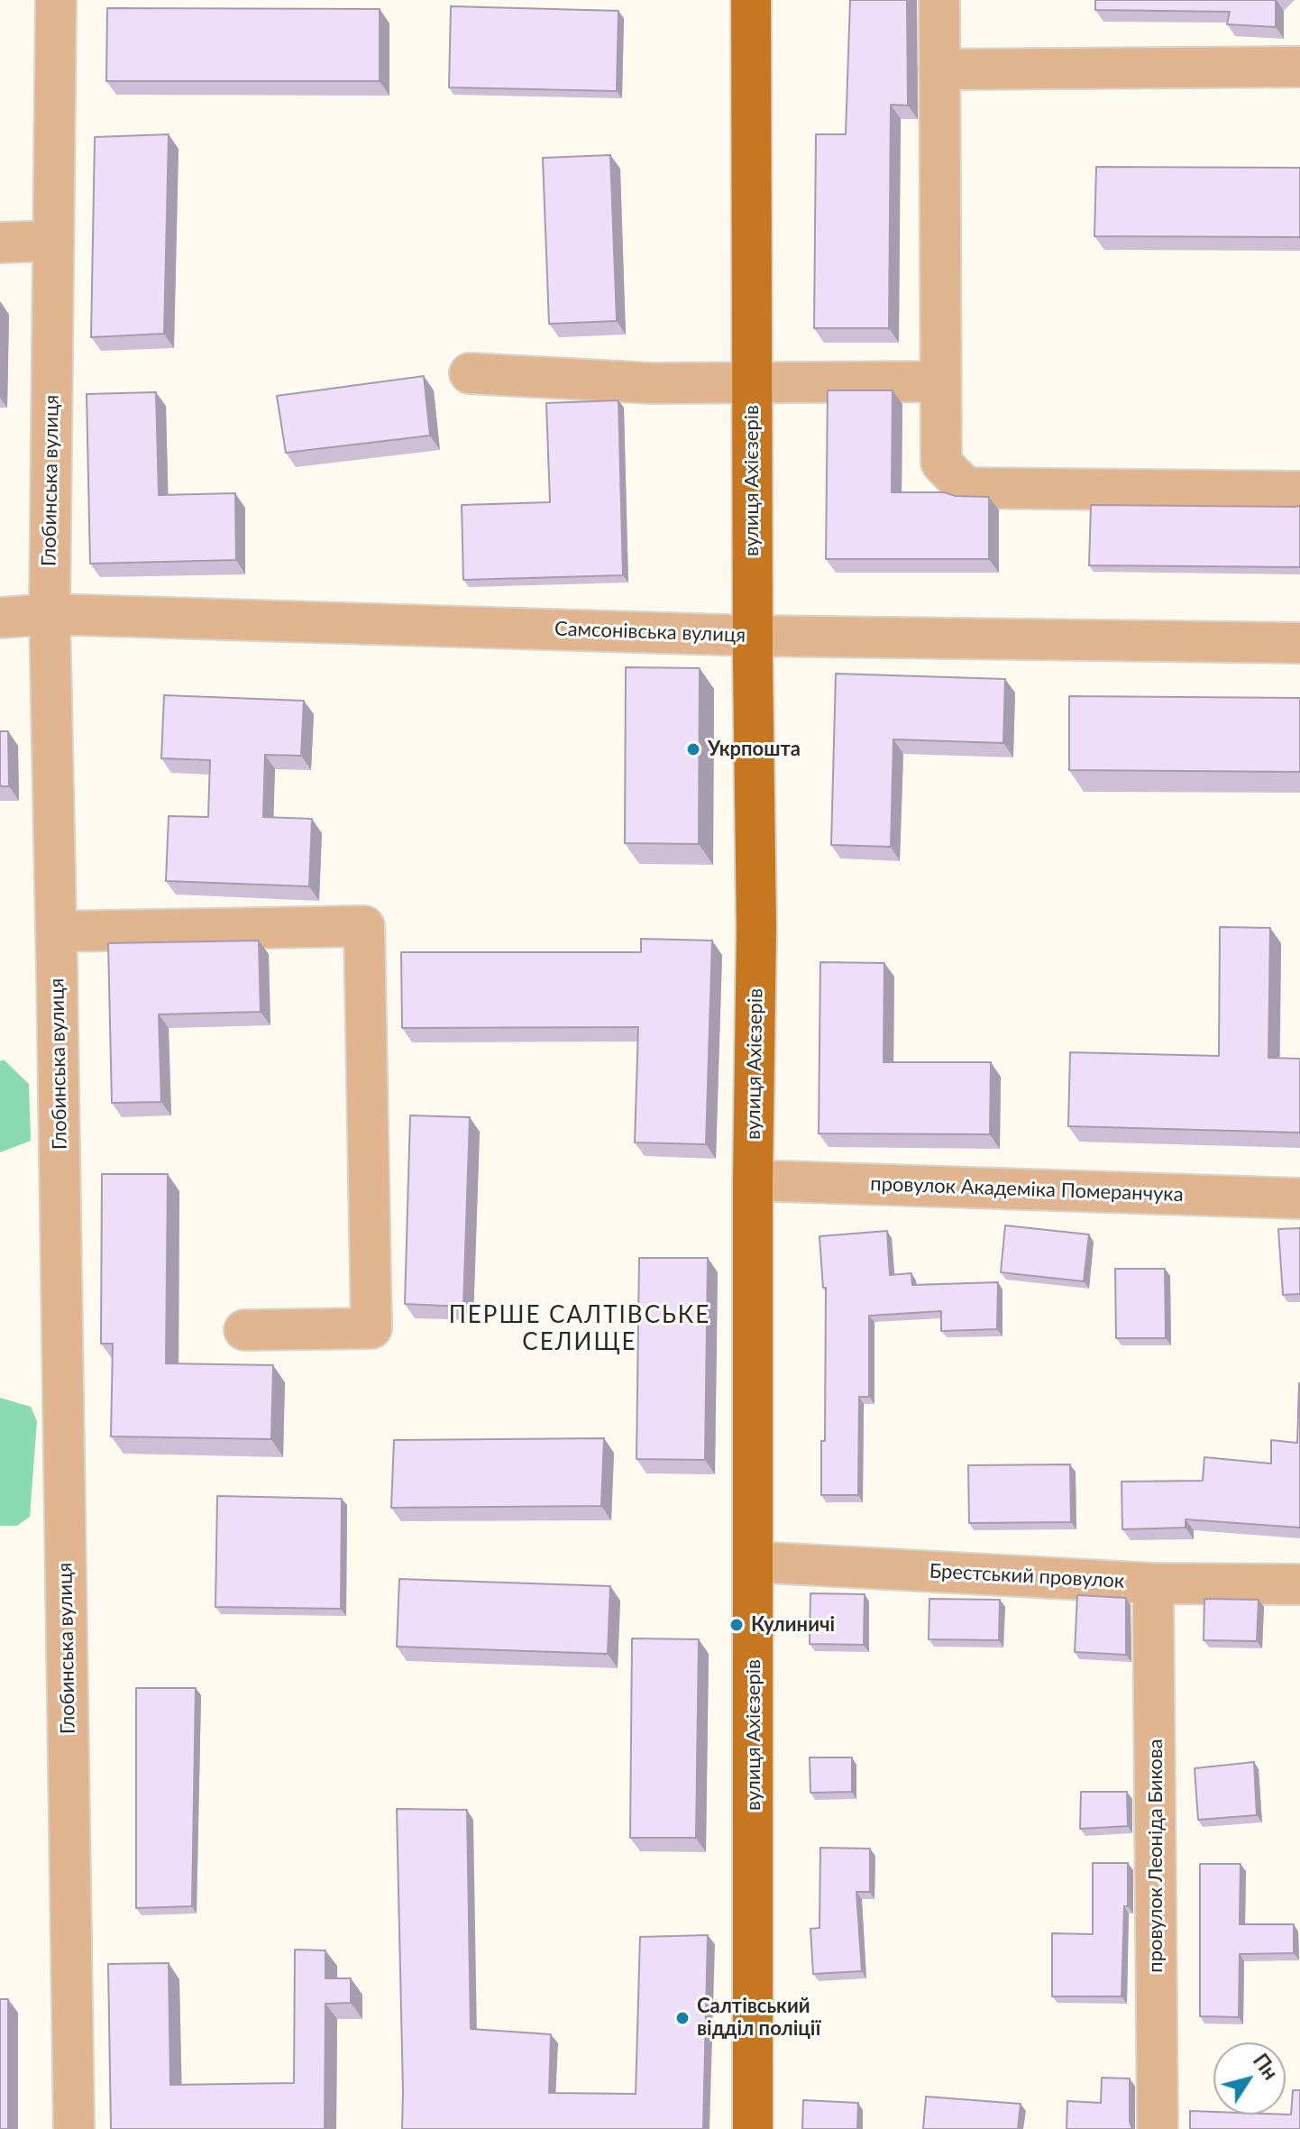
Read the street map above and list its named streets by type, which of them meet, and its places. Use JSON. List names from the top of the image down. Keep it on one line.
{"streets":{"main road":["вулиця Ахієзерів"],"street":["Глобинська вулиця","Самсонівська вулиця","провулок Академіка Померанчука","Брестський провулок","провулок Леоніда Бикова"]},"crossings":[["Глобинська вулиця","Самсонівська вулиця"],["вулиця Ахієзерів","Самсонівська вулиця"],["вулиця Ахієзерів","провулок Академіка Померанчука"],["вулиця Ахієзерів","Брестський провулок"],["Брестський провулок","провулок Леоніда Бикова"]],"districts":["ПЕРШЕ САЛТІВСЬКЕ СЕЛИЩЕ"],"places":["Укрпошта","Кулиничі","Салтівський відділ поліції"],"north":"top right"}
